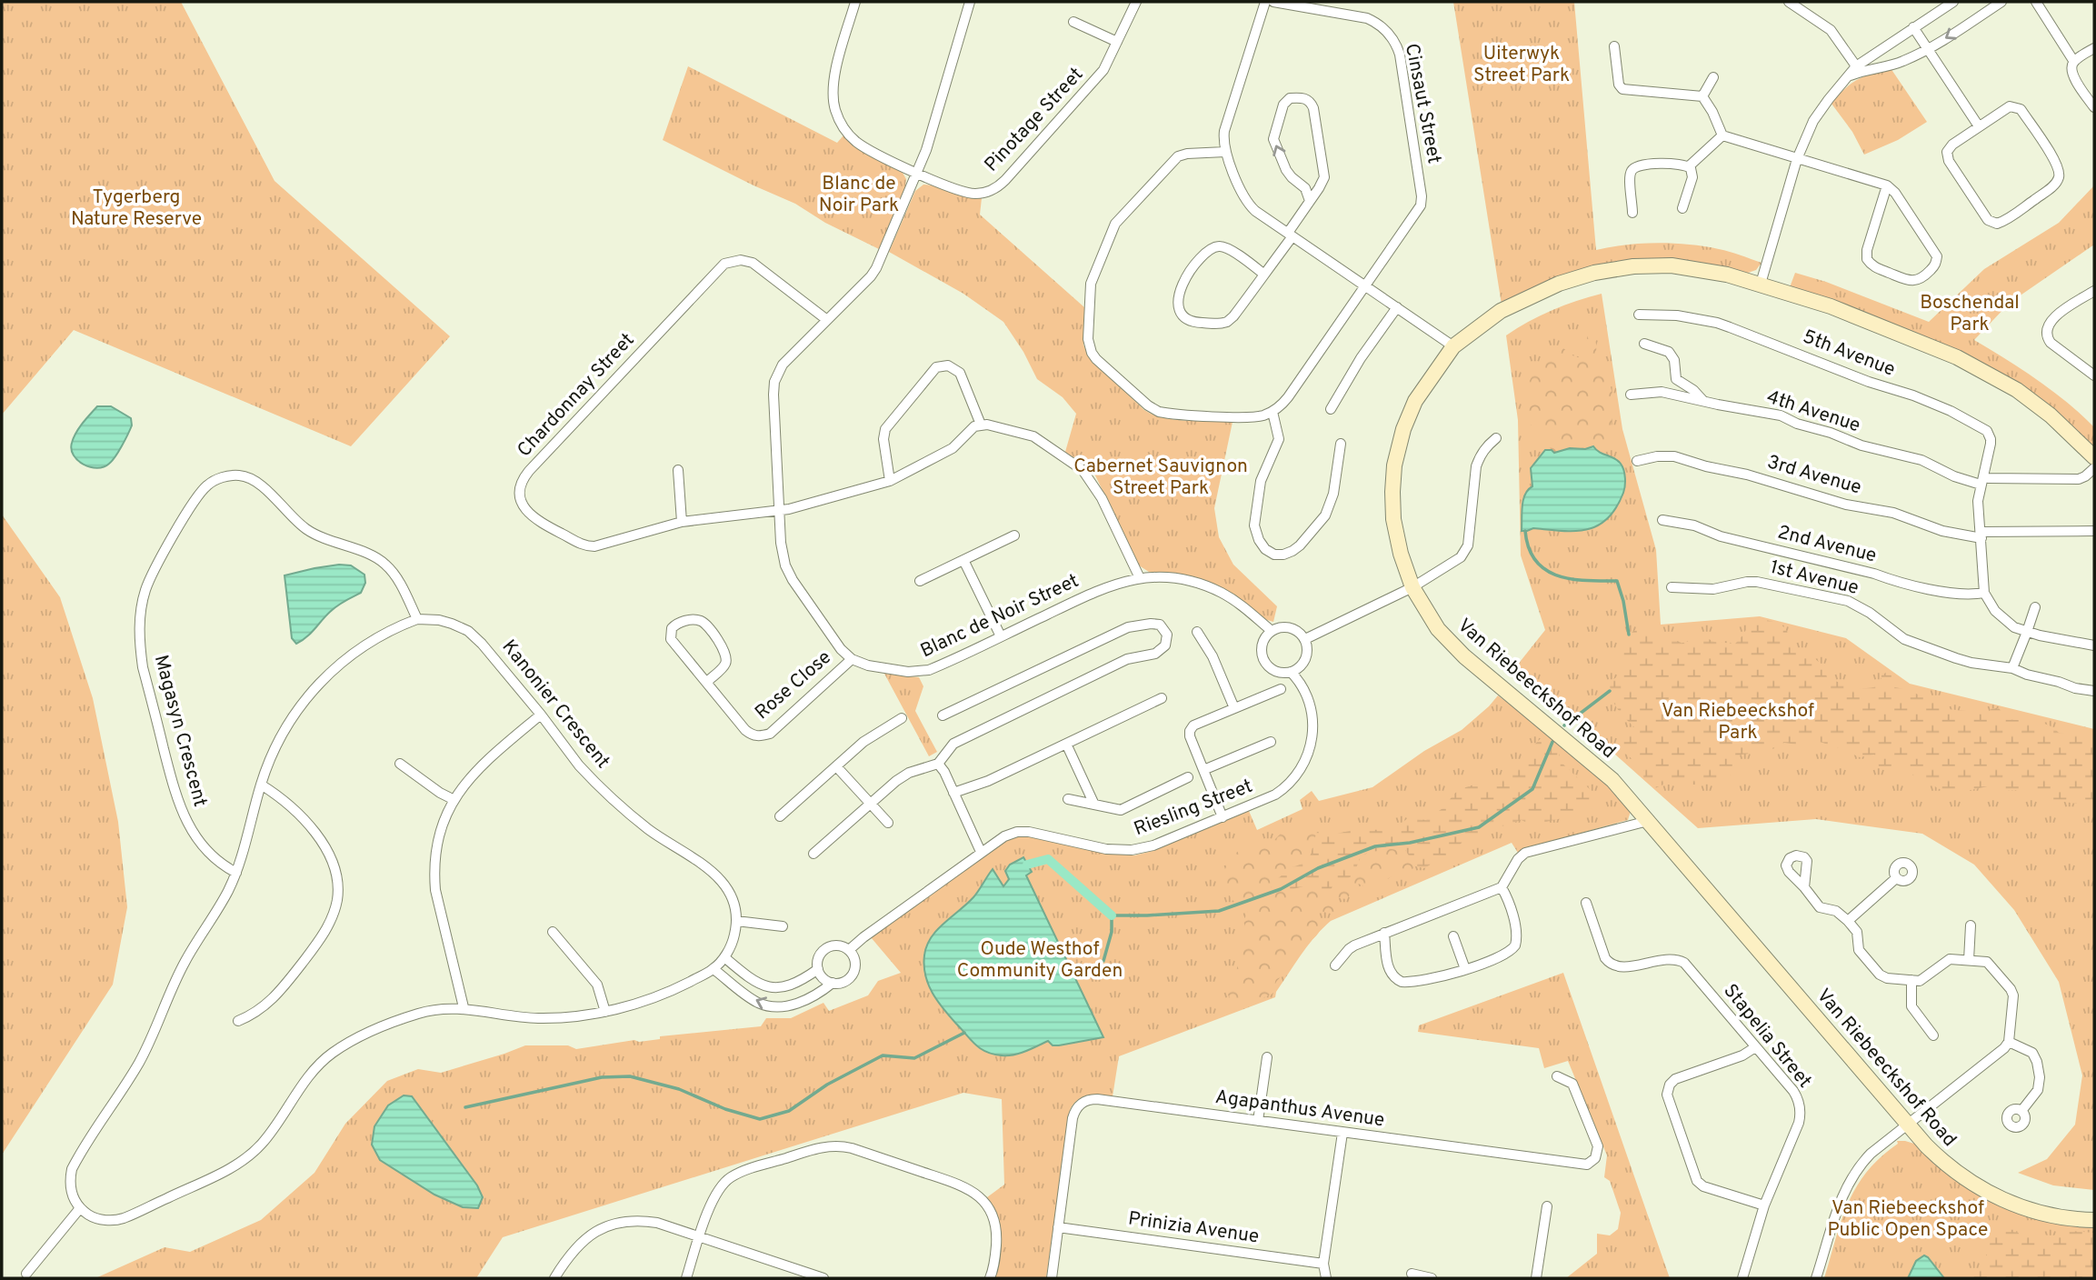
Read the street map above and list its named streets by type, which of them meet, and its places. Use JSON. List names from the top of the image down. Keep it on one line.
{"streets":{"street":["Cinsaut Street","Pinotage Street","5th Avenue","Chardonnay Street","4th Avenue","3rd Avenue","2nd Avenue","1st Avenue","Blanc de Noir Street","Rose Close","Van Riebeeckshof Road","Kanonier Crescent","Magasyn Crescent","Riesling Street","Stapelia Street","Agapanthus Avenue","Prinizia Avenue"]},"crossings":[["5th Avenue","4th Avenue"],["Blanc de Noir Street","Rose Close"],["Blanc de Noir Street","Riesling Street"],["Kanonier Crescent","Magasyn Crescent"],["Agapanthus Avenue","Prinizia Avenue"]],"parks":["Uiterwyk Street Park","Blanc de Noir Park","Tygerberg Nature Reserve","Boschendal Park","Cabernet Sauvignon Street Park","Van Riebeeckshof Park","Oude Westhof Community Garden","Van Riebeeckshof Public Open Space"]}
